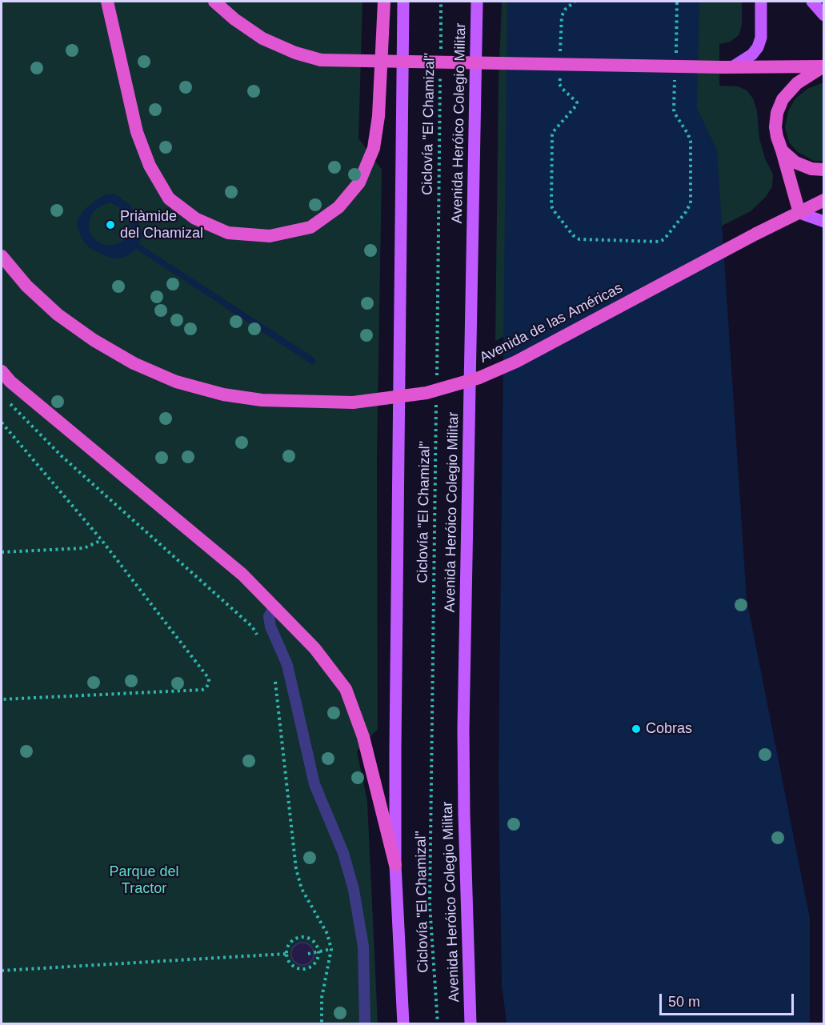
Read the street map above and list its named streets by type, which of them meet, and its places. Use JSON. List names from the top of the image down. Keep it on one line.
{"streets":{"highway":["Avenida de las Américas"],"main road":["Avenida Heróico Colegio Militar"],"path":["Ciclovía \"El Chamizal\""]},"parks":["Parque del Tractor"],"places":["Priàmide del Chamizal","Cobras"],"scale_bar":"50 m"}
